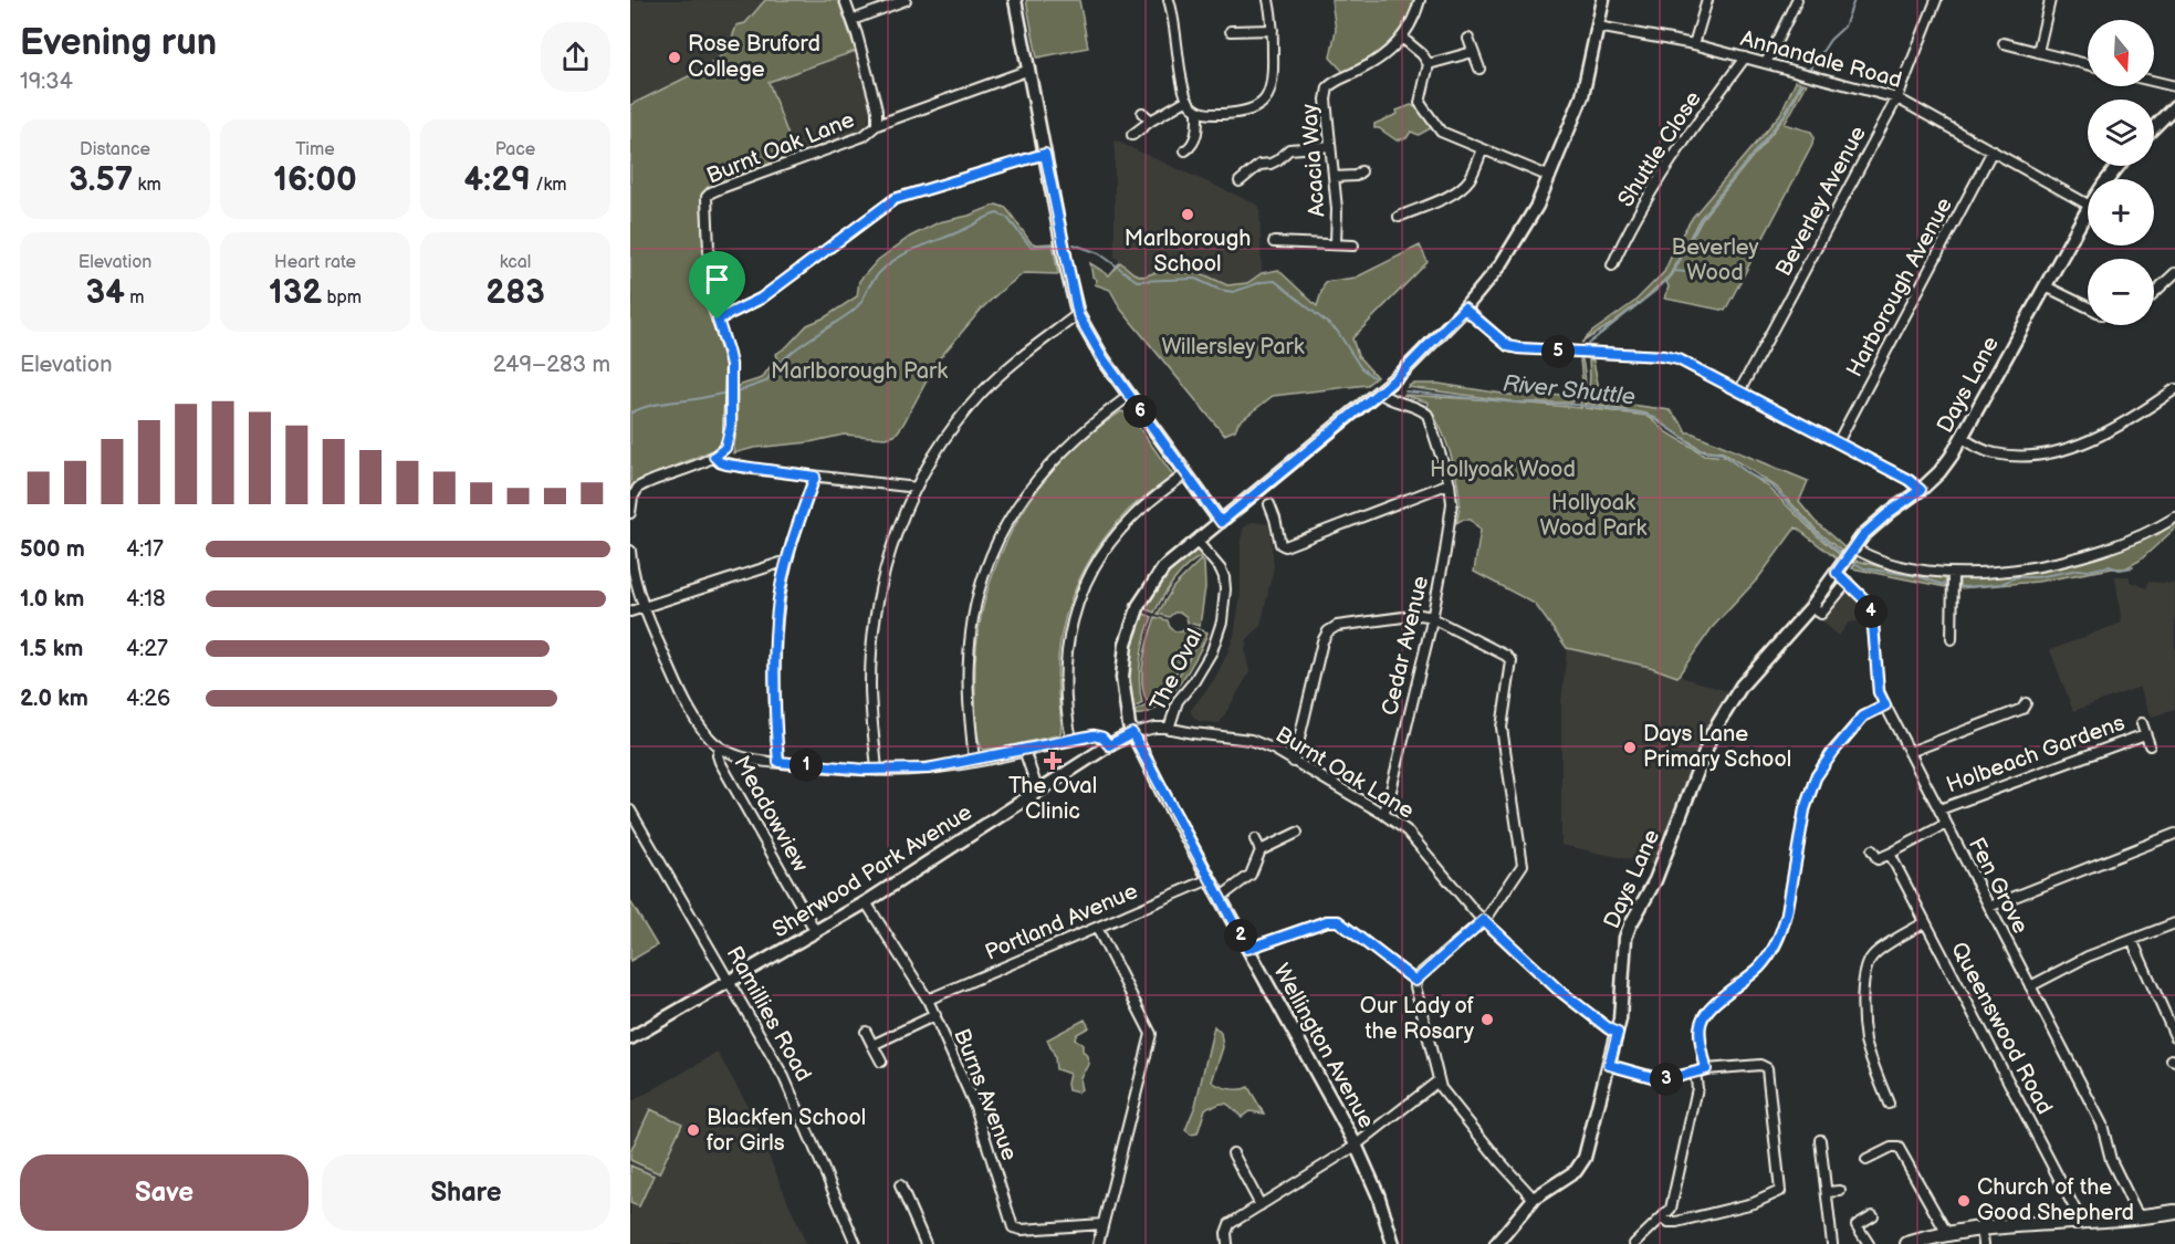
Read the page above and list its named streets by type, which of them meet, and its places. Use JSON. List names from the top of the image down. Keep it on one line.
{"streets":{"street":["Annandale Road","Burnt Oak Lane","Shuttle Close","Acacia Way","Beverley Avenue","Harborough Avenue","Days Lane","Cedar Avenue","The Oval","Holbeach Gardens","Meadowview","Sherwood Park Avenue","Fen Grove","Portland Avenue","Ramillies Road","Queenswood Road","Wellington Avenue","Burns Avenue"]},"crossings":[["Annandale Road","Shuttle Close"],["Annandale Road","Beverley Avenue"],["Annandale Road","Harborough Avenue"],["Burnt Oak Lane","Days Lane"],["Burnt Oak Lane","Cedar Avenue"],["Burnt Oak Lane","The Oval"],["Burnt Oak Lane","Sherwood Park Avenue"],["Burnt Oak Lane","Wellington Avenue"],["Days Lane","Fen Grove"],["The Oval","Sherwood Park Avenue"],["The Oval","Wellington Avenue"],["Holbeach Gardens","Fen Grove"],["Meadowview","Sherwood Park Avenue"],["Sherwood Park Avenue","Ramillies Road"],["Sherwood Park Avenue","Wellington Avenue"],["Sherwood Park Avenue","Burns Avenue"],["Portland Avenue","Wellington Avenue"],["Portland Avenue","Burns Avenue"]],"water":["River Shuttle"],"parks":["Beverley Wood","Willersley Park","Marlborough Park","Hollyoak Wood","Hollyoak Wood Park"],"places":{"other":["Rose Bruford College","Marlborough School","Days Lane Primary School","Our Lady of the Rosary","Blackfen School for Girls","Church of the Good Shepherd"],"health":["The Oval Clinic"]},"north":"bottom","page":{"heading":["Evening run","19:34"],"map_buttons":["+","−"],"stats":[["Distance","3.57 km"],["Time","16:00"],["Pace","4:29 /km"],["Elevation","34 m"],["Heart rate","132 bpm"],["kcal","283"]],"pins":["5","6","4","1","2","3"],"chart":["Elevation","249–283 m"],"list":[{"name":"500 m","note":"4:17"},{"name":"1.0 km","note":"4:18"},{"name":"1.5 km","note":"4:27"},{"name":"2.0 km","note":"4:26"}],"buttons":["Save","Share"]}}
